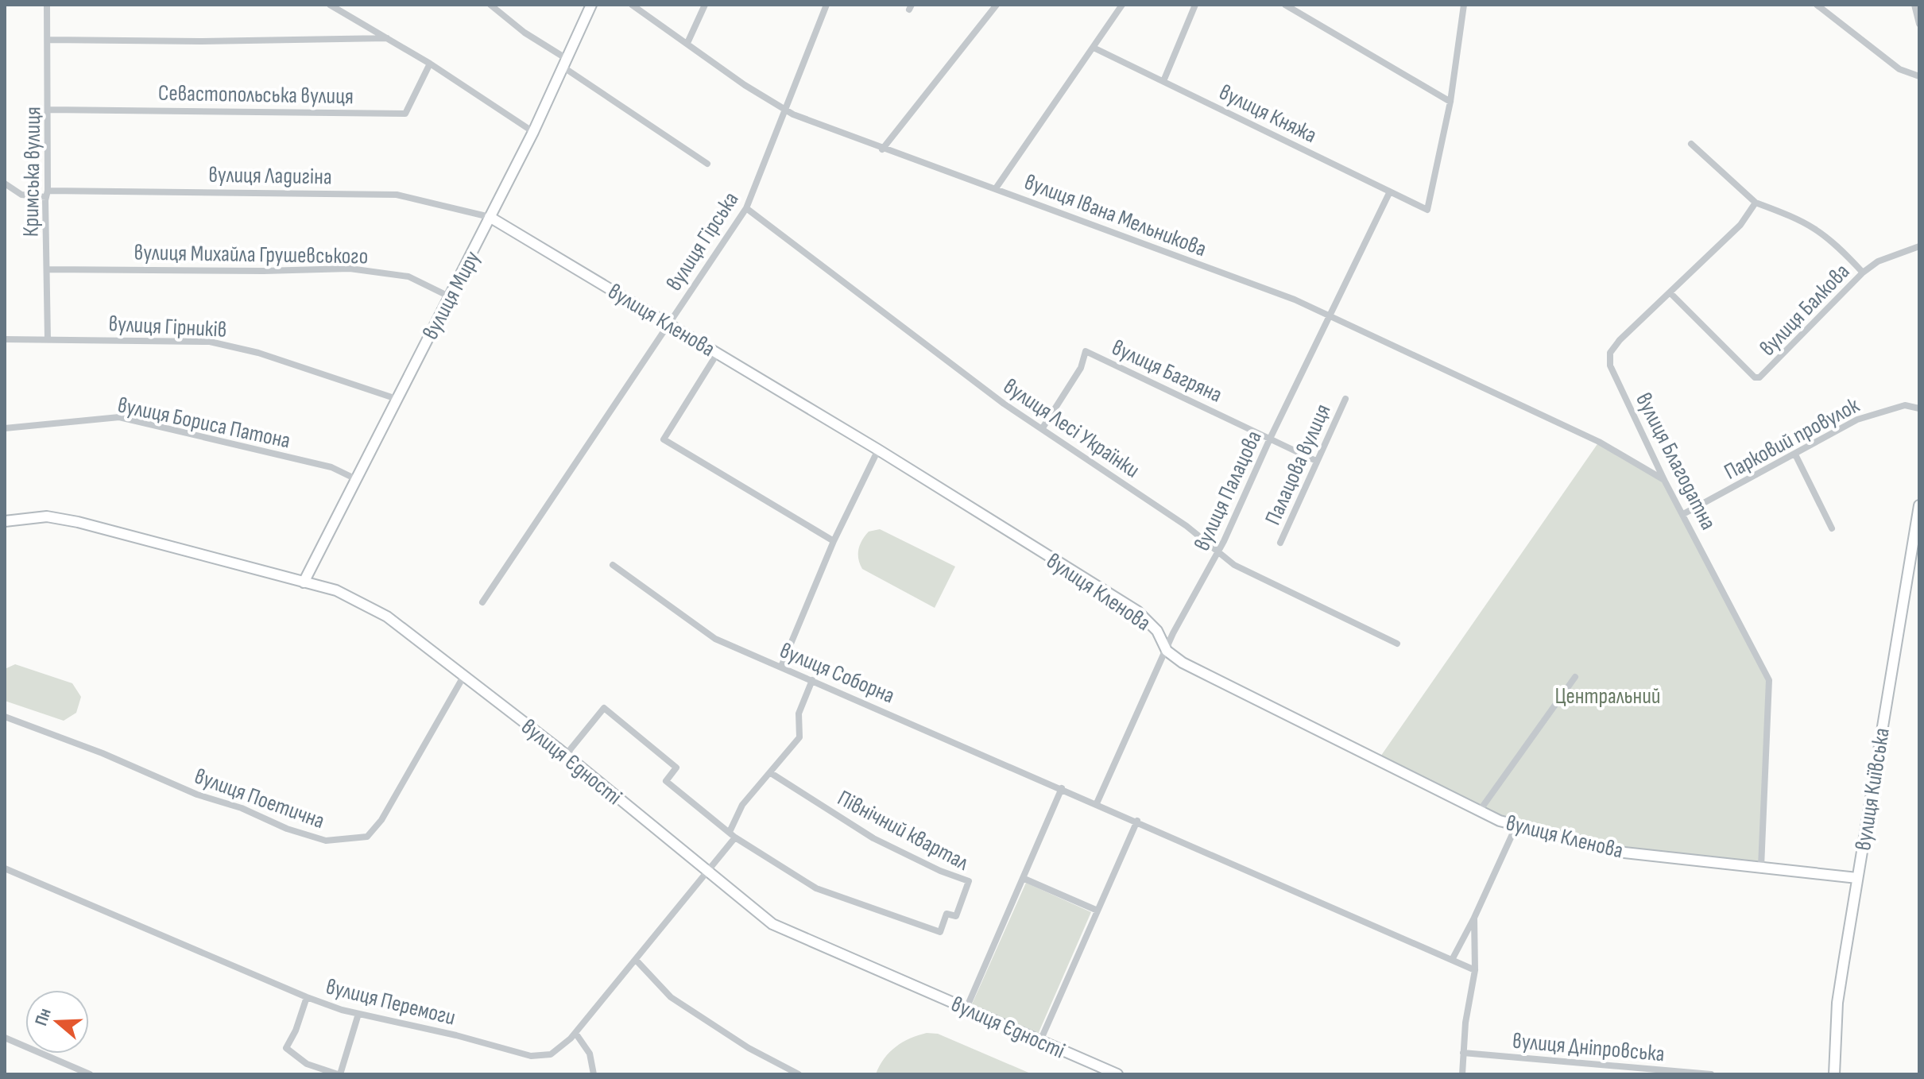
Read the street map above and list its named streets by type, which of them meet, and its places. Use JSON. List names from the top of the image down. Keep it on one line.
{"streets":{"street":["Севастопольська вулиця","вулиця Княжа","Кримська вулиця","вулиця Ладигіна","вулиця Івана Мельникова","вулиця Гірська","вулиця Михайла Грушевського","вулиця Миру","вулиця Балкова","вулиця Кленова","вулиця Гірників","вулиця Багряна","вулиця Бориса Патона","вулиця Лесі Українки","Парковий провулок","вулиця Благодатна","Палацова вулиця","вулиця Палацова","вулиця Соборна","вулиця Єдності","вулиця Київська","вулиця Поетична","Північний квартал","вулиця Перемоги","вулиця Дніпровська"]},"crossings":[["Севастопольська вулиця","Кримська вулиця"],["вулиця Княжа","вулиця Палацова"],["Кримська вулиця","вулиця Ладигіна"],["Кримська вулиця","вулиця Михайла Грушевського"],["Кримська вулиця","вулиця Гірників"],["вулиця Ладигіна","вулиця Миру"],["вулиця Ладигіна","вулиця Кленова"],["вулиця Івана Мельникова","вулиця Гірська"],["вулиця Івана Мельникова","вулиця Благодатна"],["вулиця Івана Мельникова","вулиця Палацова"],["вулиця Гірська","вулиця Кленова"],["вулиця Гірська","вулиця Лесі Українки"],["вулиця Михайла Грушевського","вулиця Миру"],["вулиця Миру","вулиця Кленова"],["вулиця Миру","вулиця Гірників"],["вулиця Миру","вулиця Бориса Патона"],["вулиця Миру","вулиця Єдності"],["вулиця Балкова","вулиця Благодатна"],["вулиця Кленова","вулиця Благодатна"],["вулиця Кленова","вулиця Палацова"],["вулиця Кленова","вулиця Київська"],["вулиця Багряна","вулиця Лесі Українки"],["вулиця Багряна","Палацова вулиця"],["вулиця Багряна","вулиця Палацова"],["вулиця Лесі Українки","вулиця Палацова"],["Парковий провулок","вулиця Благодатна"],["вулиця Палацова","вулиця Соборна"],["вулиця Єдності","вулиця Поетична"],["вулиця Єдності","Північний квартал"],["вулиця Єдності","вулиця Перемоги"]],"parks":["Центральний"],"north":"left"}
